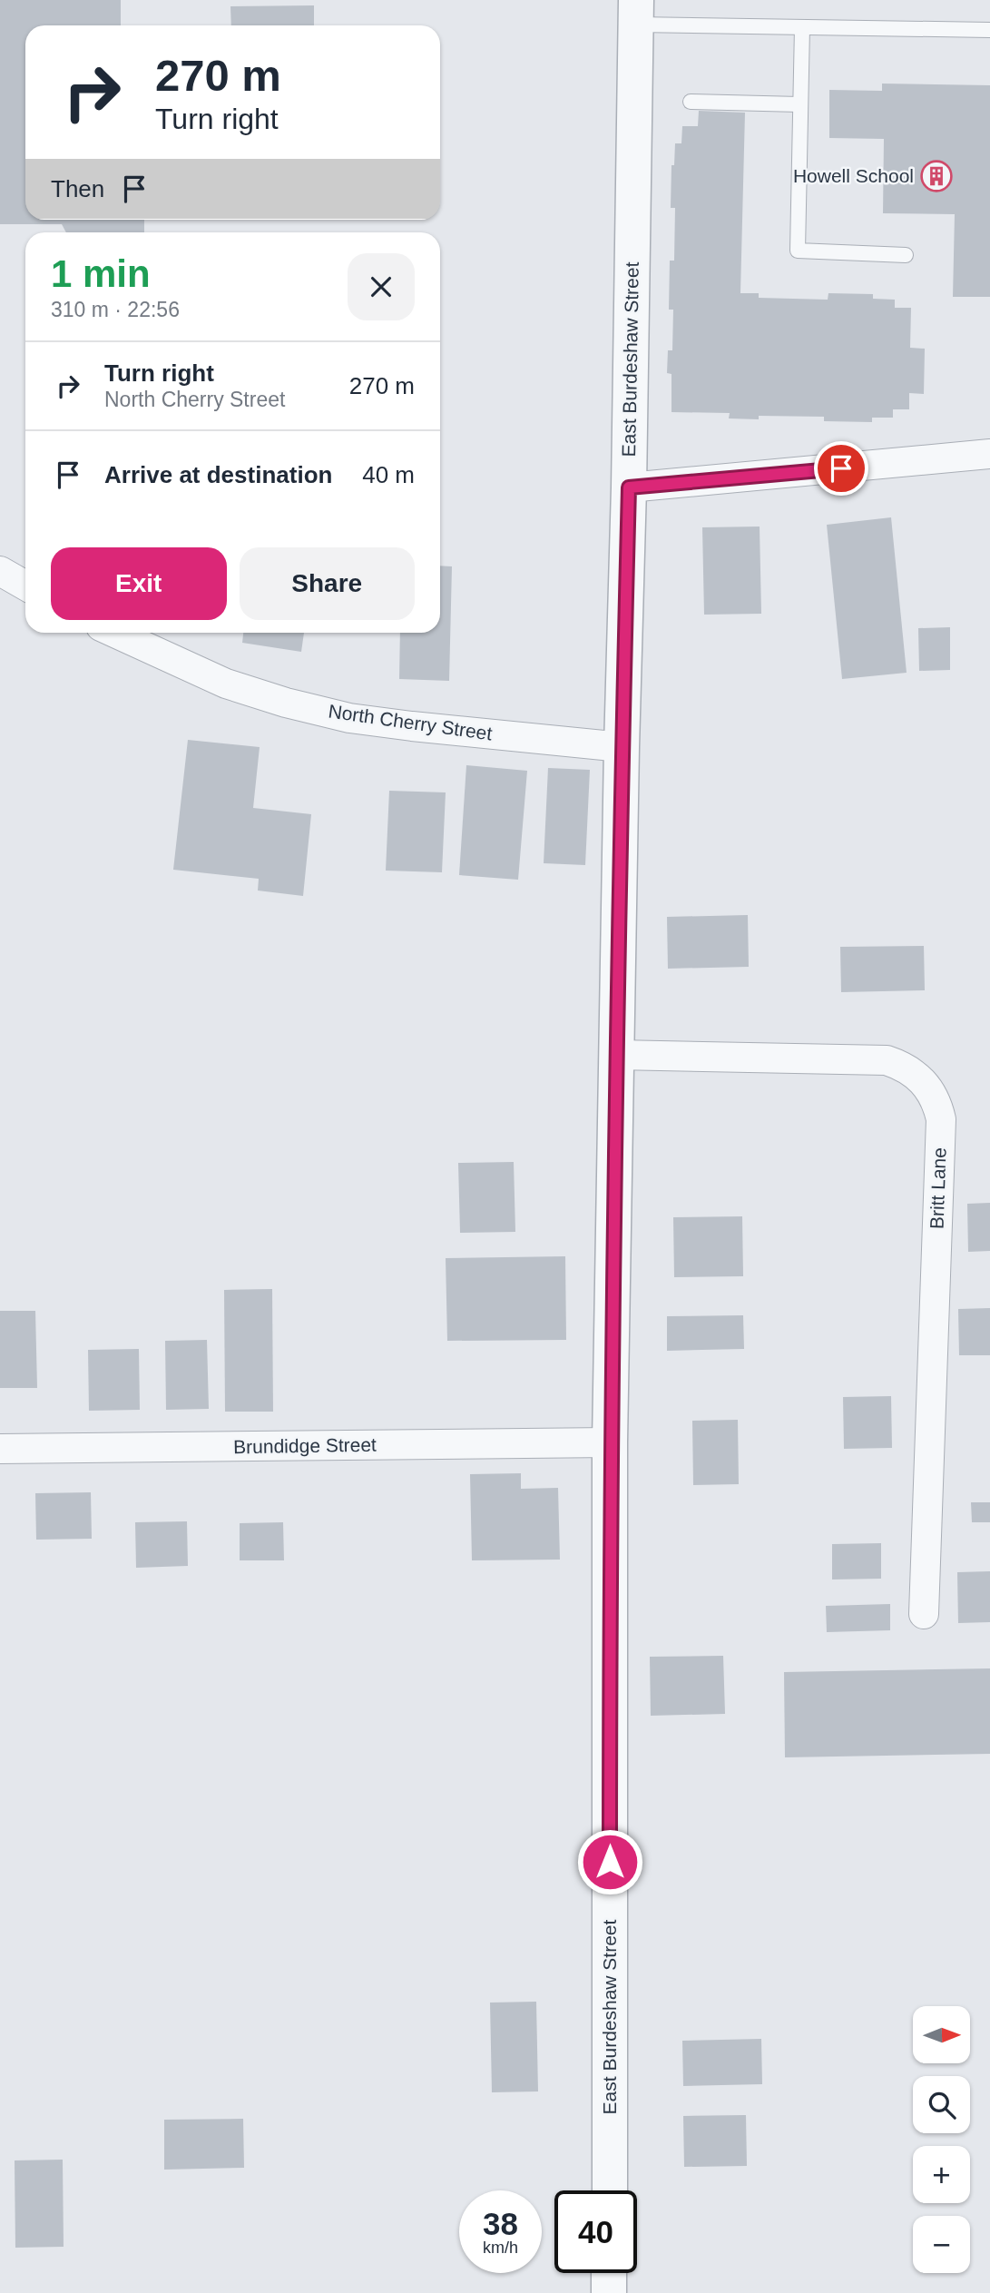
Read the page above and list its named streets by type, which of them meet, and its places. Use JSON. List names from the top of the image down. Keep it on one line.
{"streets":{"street":["East Burdeshaw Street","North Cherry Street","Britt Lane","Brundidge Street"]},"crossings":[["East Burdeshaw Street","North Cherry Street"],["East Burdeshaw Street","Britt Lane"],["East Burdeshaw Street","Brundidge Street"]],"places":{"building":["Howell School"]},"north":"right","page":{"turn":["270 m","Turn right"],"then":"Then","heading":["1 min","310 m · 22:56"],"list":[{"name":"Turn right","note":"North Cherry Street","value":"270 m"},{"name":"Arrive at destination","value":"40 m"}],"buttons":["Exit","Share"],"map_buttons":["+","−"],"speed":"38 km/h","limit":"40"}}
